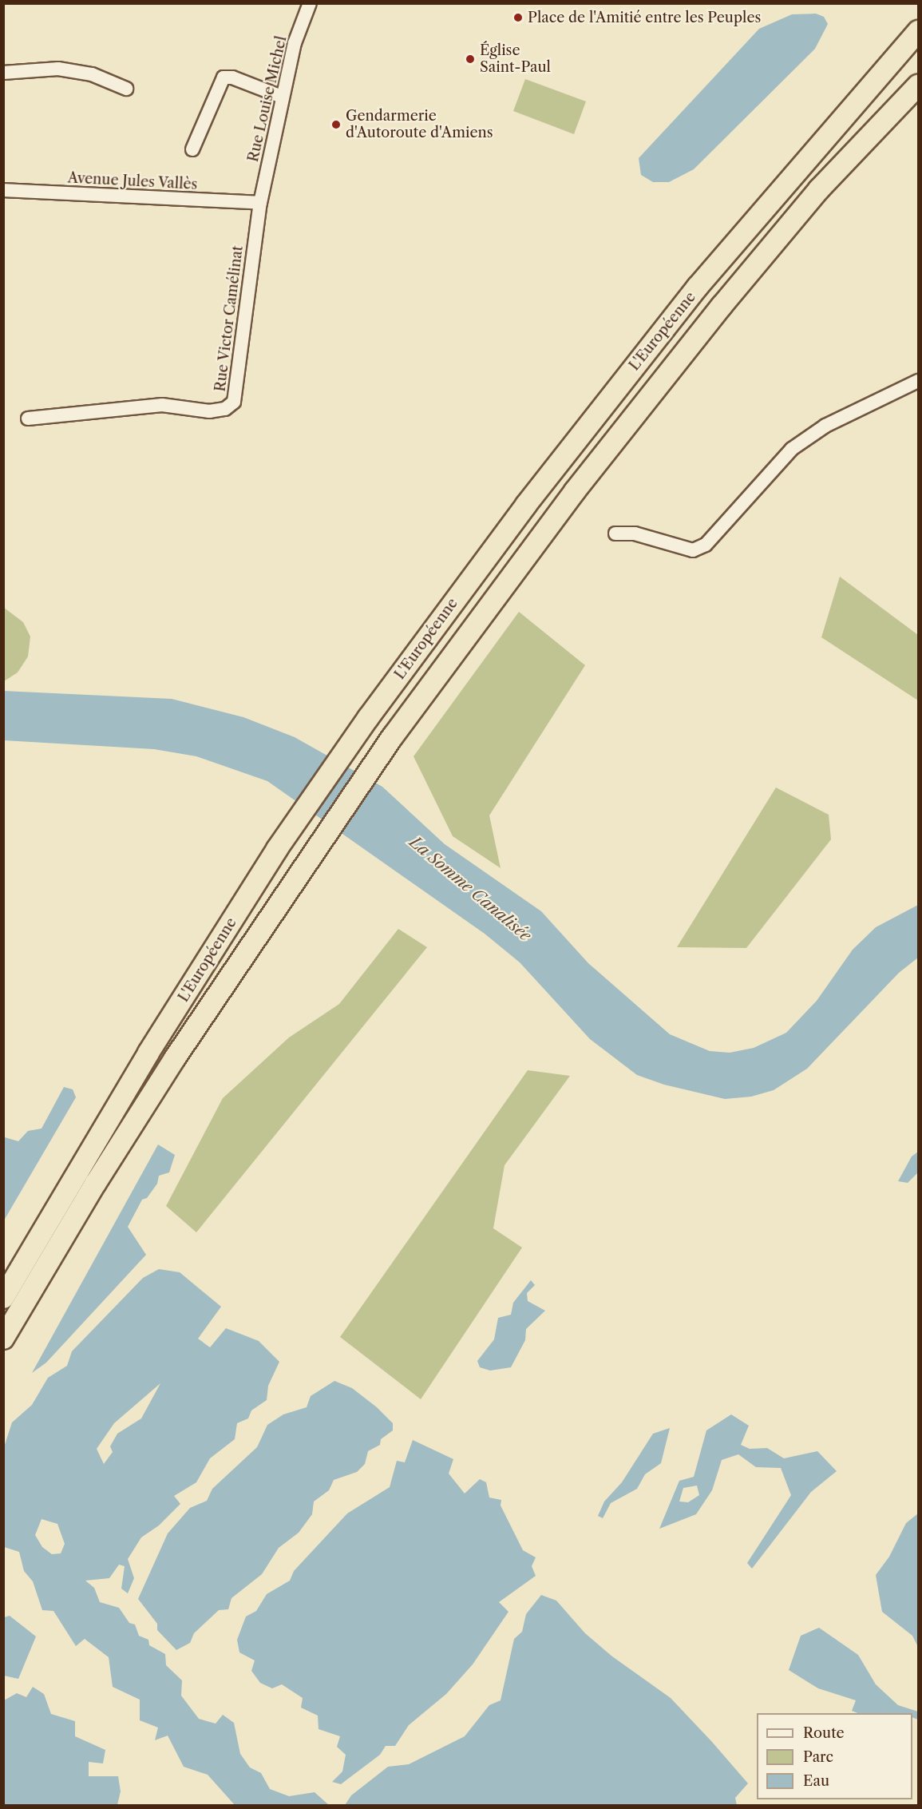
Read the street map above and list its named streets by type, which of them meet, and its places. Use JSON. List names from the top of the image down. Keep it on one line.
{"streets":{"highway":["L'Européenne"],"street":["Rue Louise Michel","Avenue Jules Vallès","Rue Victor Camélinat"]},"crossings":[["Rue Louise Michel","Avenue Jules Vallès"],["Rue Louise Michel","Rue Victor Camélinat"],["Avenue Jules Vallès","Rue Victor Camélinat"]],"water":["La Somme Canalisée"],"places":["Place de l'Amitié entre les Peuples","Église Saint-Paul","Gendarmerie d'Autoroute d'Amiens"],"legend":["Route","Parc","Eau"]}
